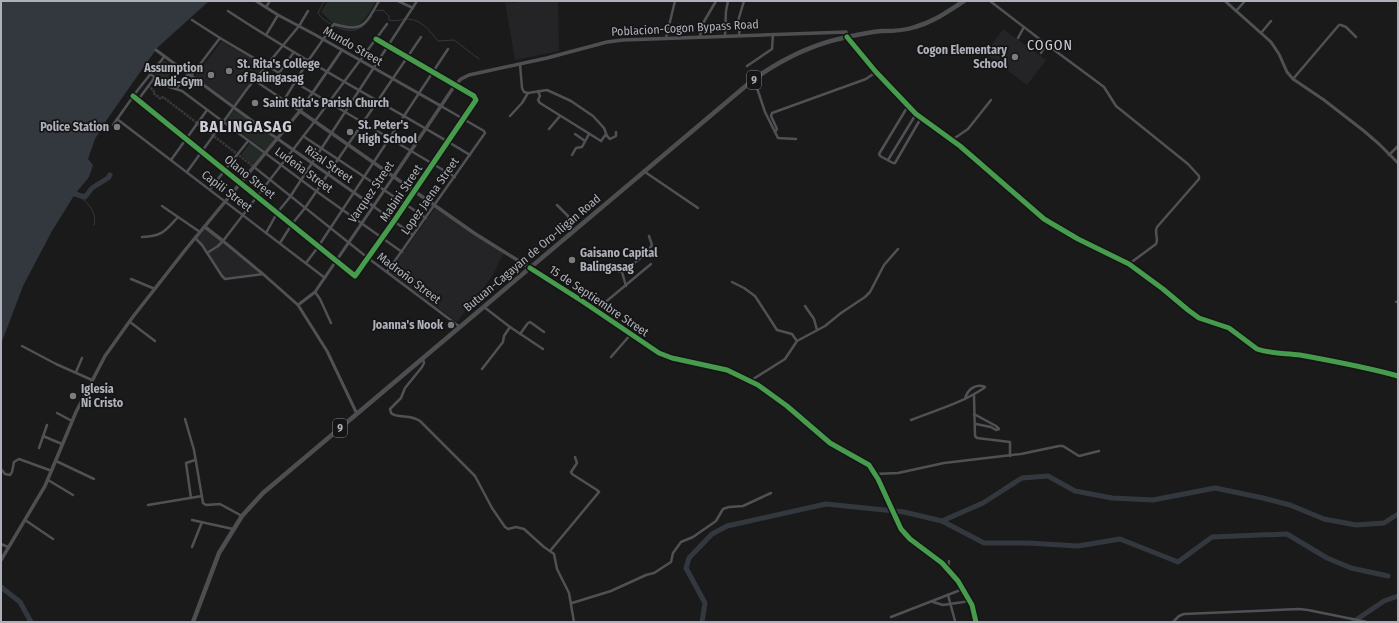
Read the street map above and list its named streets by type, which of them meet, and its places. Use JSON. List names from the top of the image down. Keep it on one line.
{"streets":{"highway":["9","Butuan-Cagayan de Oro-Iligan Road"],"main road":["Poblacion-Cogon Bypass Road","Varquez Street","15 de Septiembre Street"],"street":["Mundo Street","Rizal Street","Ludeña Street","Olano Street","Capili Street","Mabini Street","Lopez Jaena Street","Madroño Street"]},"crossings":[["Poblacion-Cogon Bypass Road","Varquez Street"],["Poblacion-Cogon Bypass Road","Mabini Street"],["Poblacion-Cogon Bypass Road","Butuan-Cagayan de Oro-Iligan Road"],["Mundo Street","Varquez Street"],["Rizal Street","Varquez Street"],["Rizal Street","Mabini Street"],["Rizal Street","Lopez Jaena Street"],["Ludeña Street","Varquez Street"],["Ludeña Street","Mabini Street"],["Ludeña Street","Lopez Jaena Street"],["Olano Street","Varquez Street"],["Olano Street","Mabini Street"],["Capili Street","Varquez Street"],["Varquez Street","Mabini Street"],["Varquez Street","Madroño Street"],["Varquez Street","15 de Septiembre Street"],["Mabini Street","Lopez Jaena Street"],["Mabini Street","Madroño Street"],["Mabini Street","15 de Septiembre Street"],["Lopez Jaena Street","Madroño Street"],["Lopez Jaena Street","15 de Septiembre Street"],["Butuan-Cagayan de Oro-Iligan Road","Madroño Street"],["Butuan-Cagayan de Oro-Iligan Road","15 de Septiembre Street"]],"districts":["COGON","BALINGASAG"],"places":["Cogon Elementary School","St. Rita's College of Balingasag","Assumption Audi-Gym","Saint Rita's Parish Church","Police Station","St. Peter's High School","Gaisano Capital Balingasag","Joanna's Nook","Iglesia Ni Cristo"]}
